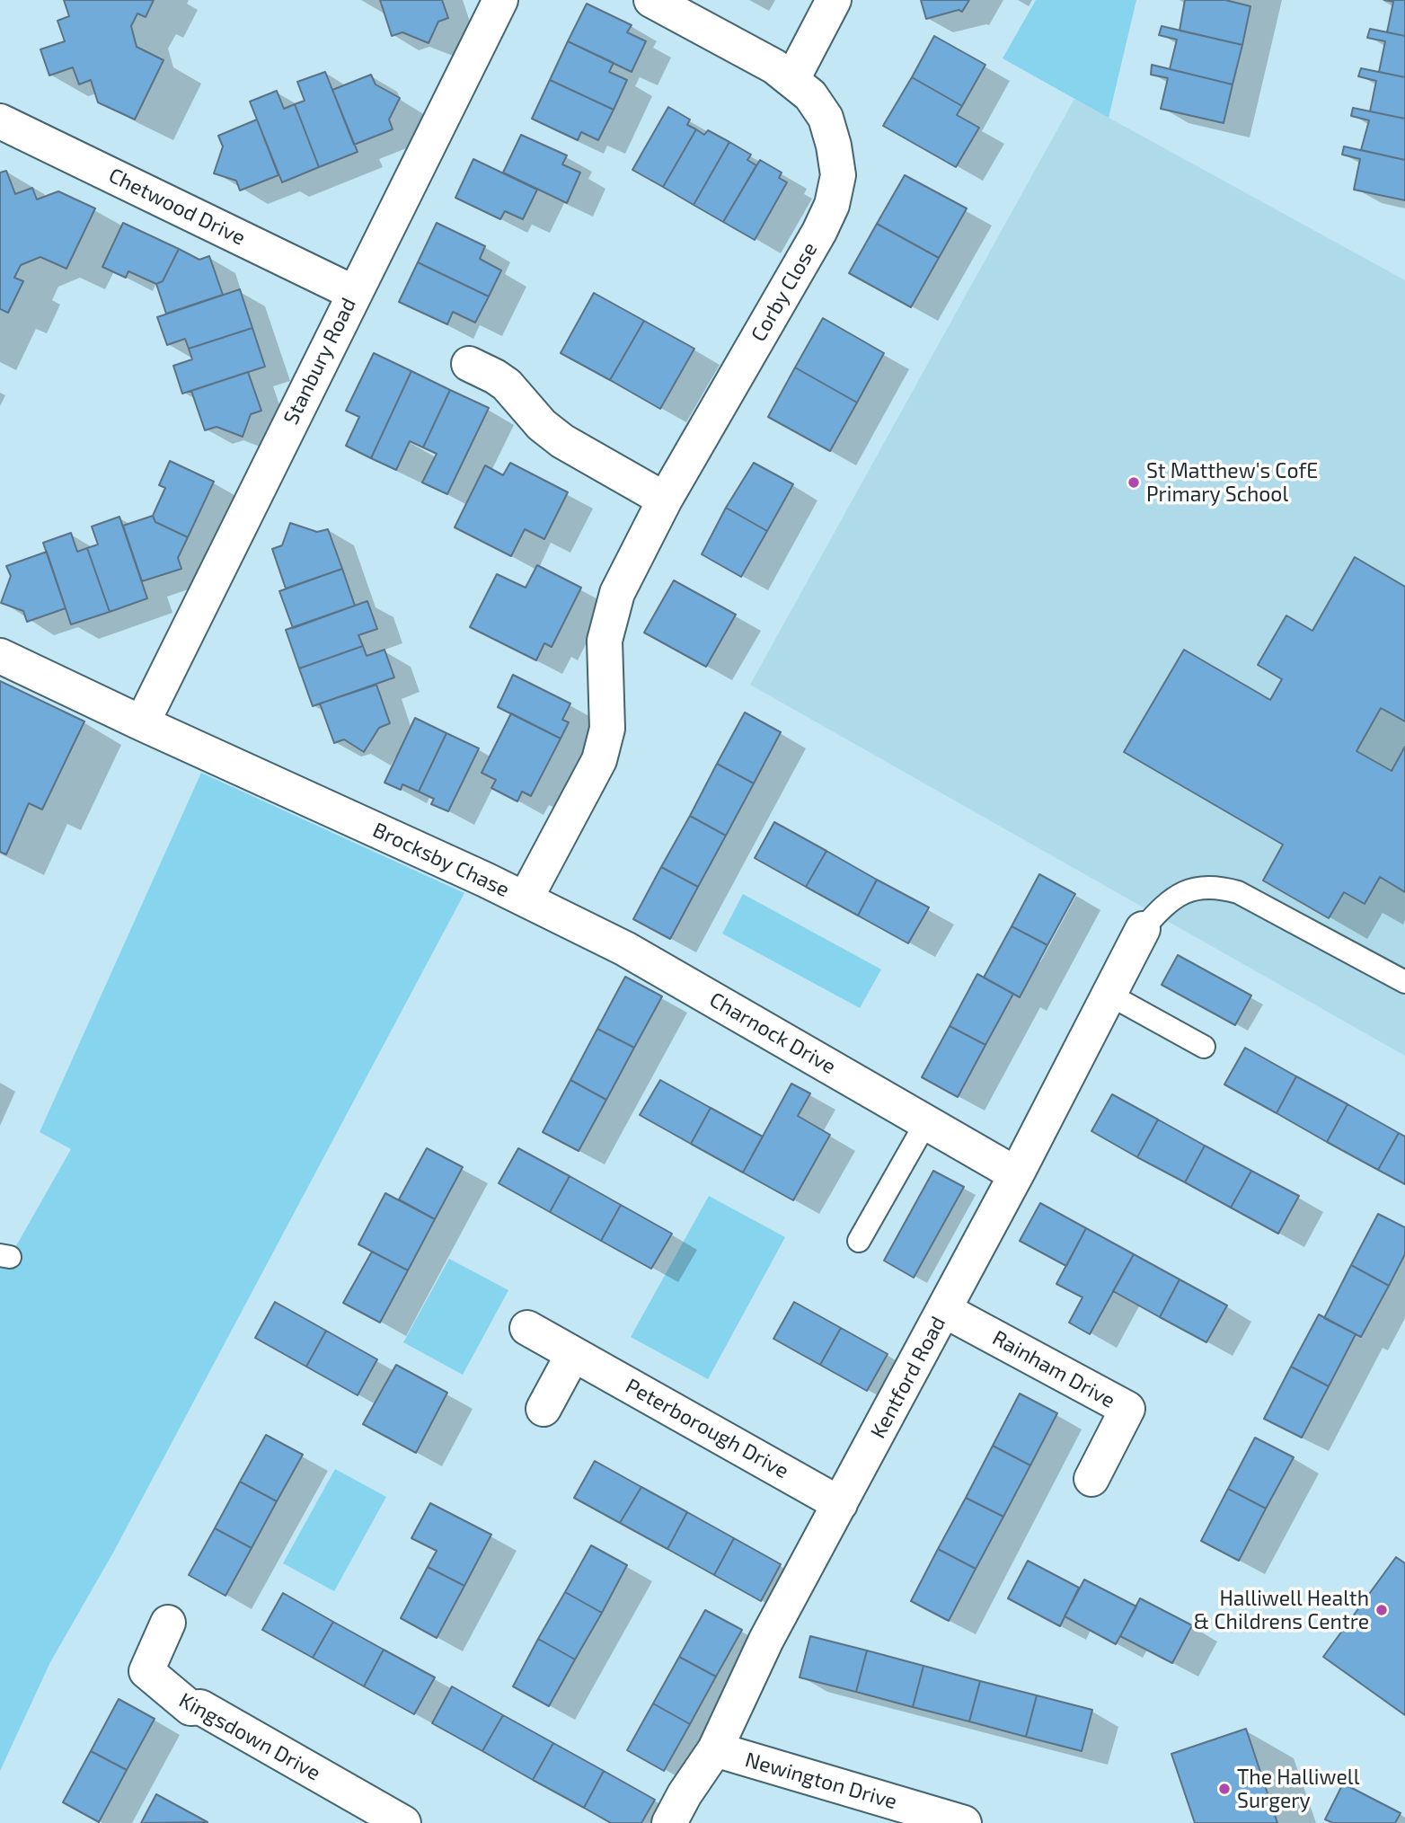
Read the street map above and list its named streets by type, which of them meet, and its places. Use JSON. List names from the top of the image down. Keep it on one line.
{"streets":{"street":["Chetwood Drive","Corby Close","Stanbury Road","Brocksby Chase","Charnock Drive","Rainham Drive","Kentford Road","Peterborough Drive","Kingsdown Drive","Newington Drive"]},"crossings":[["Chetwood Drive","Stanbury Road"],["Corby Close","Brocksby Chase"],["Stanbury Road","Brocksby Chase"],["Brocksby Chase","Charnock Drive"],["Charnock Drive","Kentford Road"],["Rainham Drive","Kentford Road"],["Kentford Road","Peterborough Drive"],["Kentford Road","Newington Drive"]],"places":["St Matthew's CofE Primary School","Halliwell Health & Childrens Centre","The Halliwell Surgery"]}
